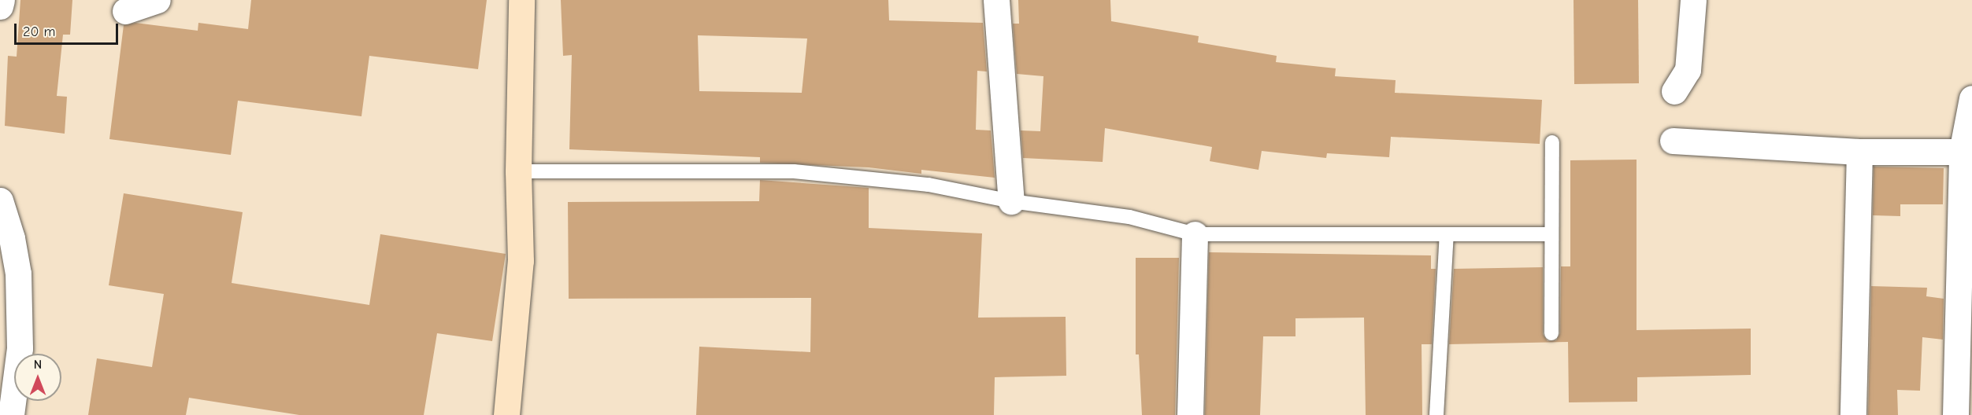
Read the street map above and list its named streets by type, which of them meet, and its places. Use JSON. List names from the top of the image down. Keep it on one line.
{"scale_bar":"20 m","north":"top"}
